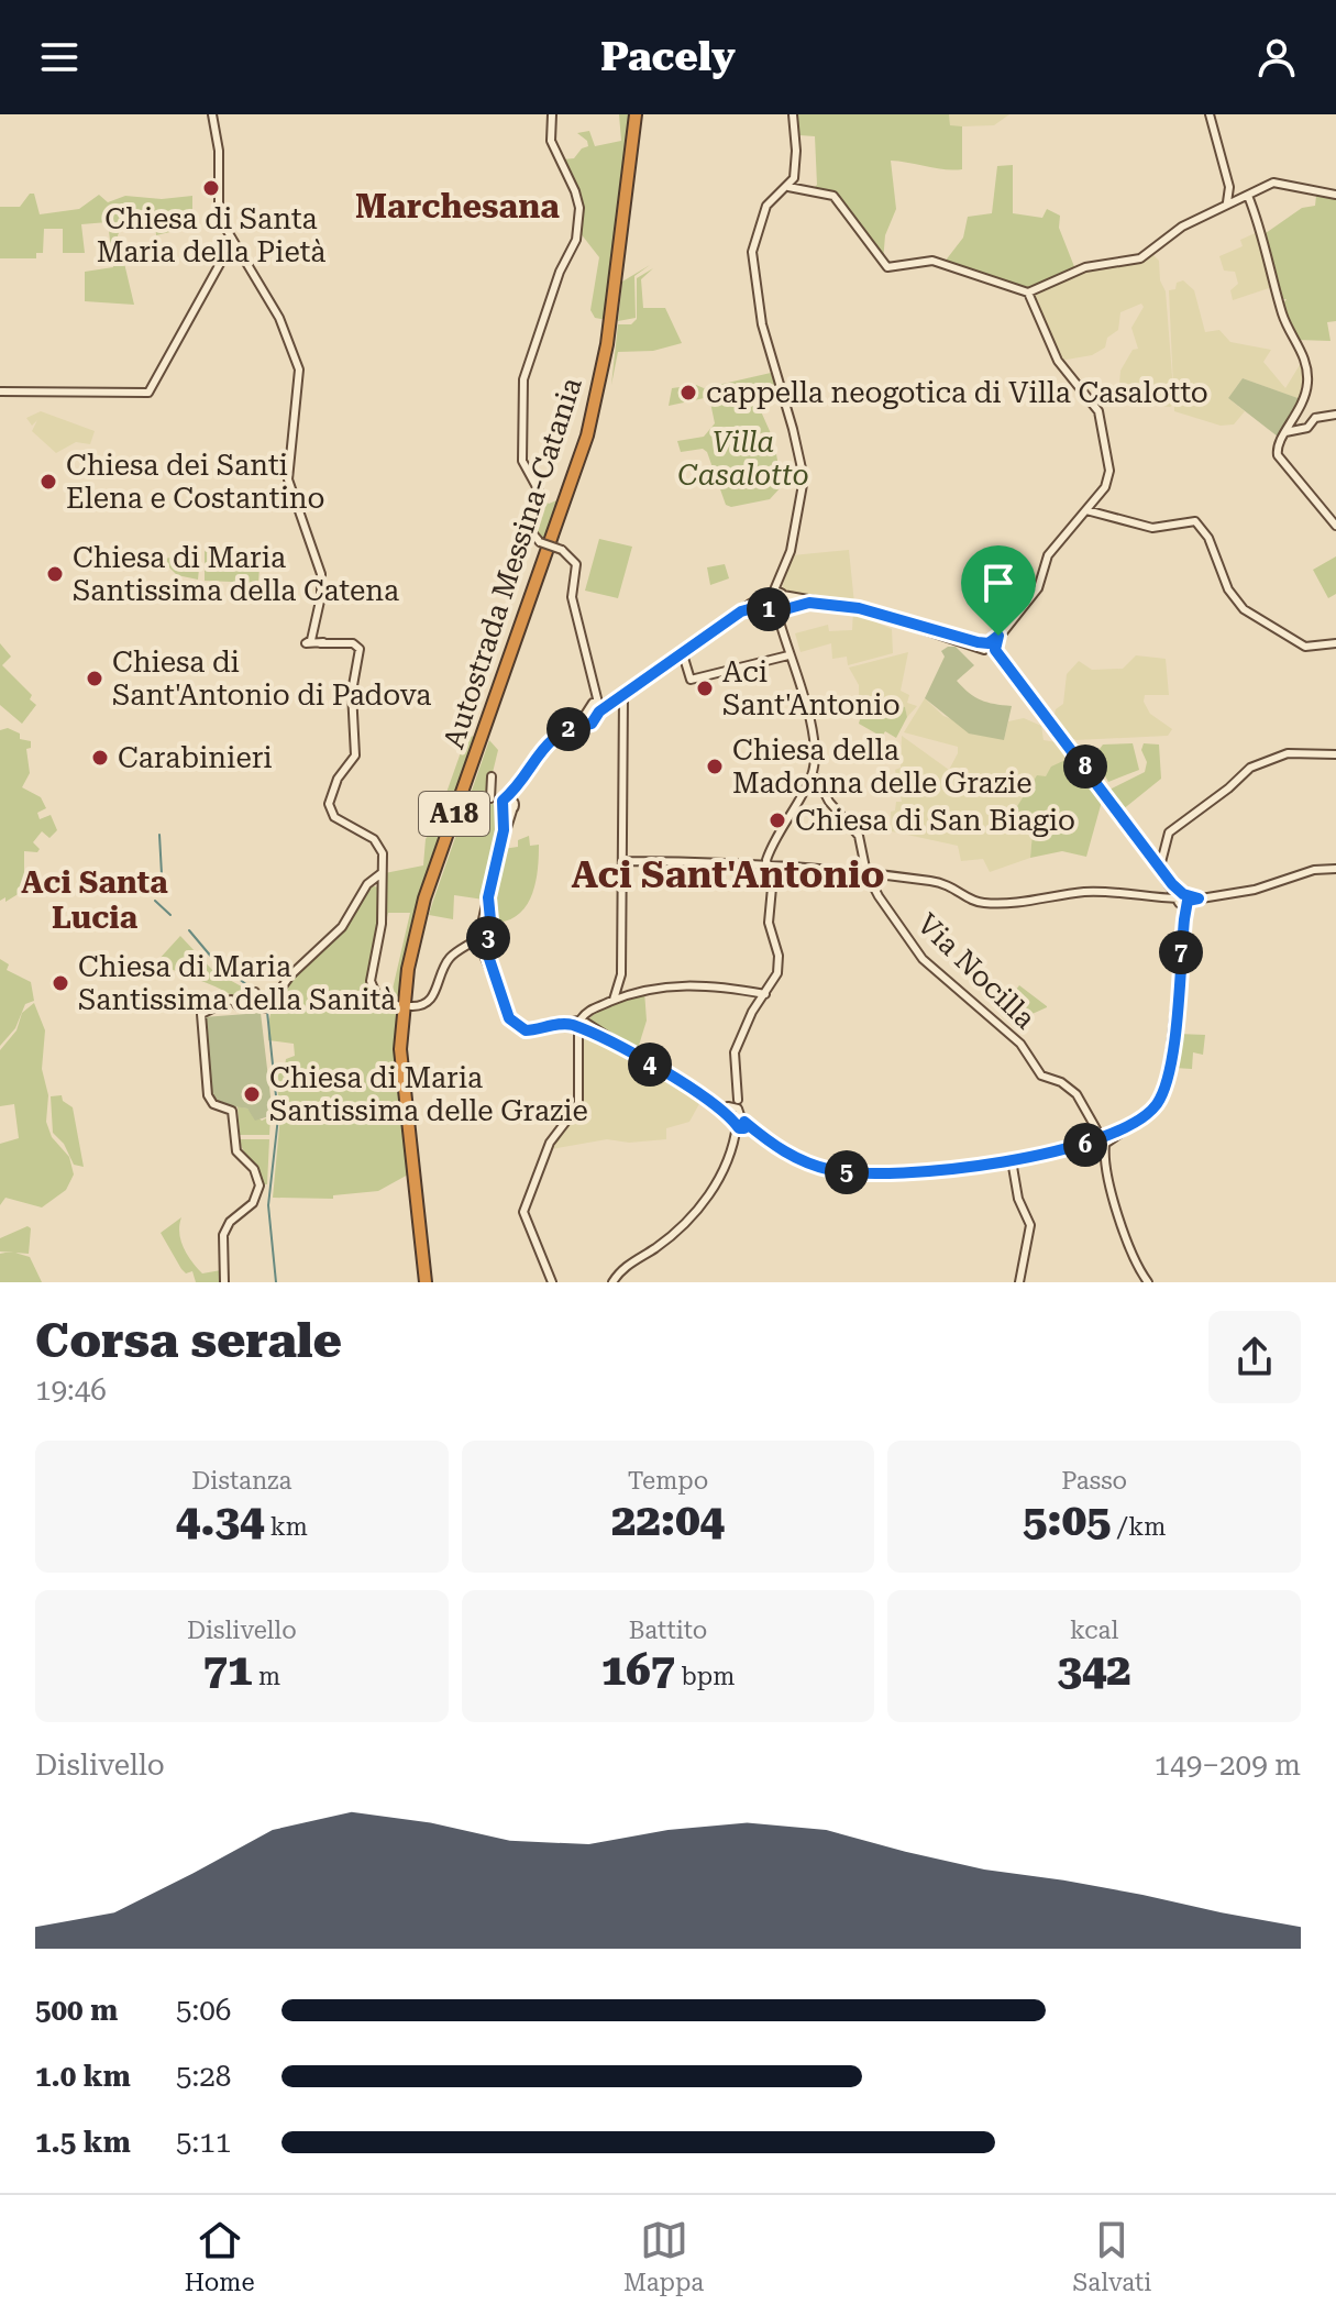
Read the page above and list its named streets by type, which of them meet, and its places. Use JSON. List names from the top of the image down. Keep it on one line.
{"streets":{"highway":["Autostrada Messina-Catania","A18"],"street":["Via Nocilla"]},"districts":["Marchesana","Aci Sant'Antonio","Aci Santa Lucia"],"parks":["Villa Casalotto"],"places":["Chiesa di Santa Maria della Pietà","cappella neogotica di Villa Casalotto","Chiesa dei Santi Elena e Costantino","Chiesa di Maria Santissima della Catena","Chiesa di Sant'Antonio di Padova","Aci Sant'Antonio","Carabinieri","Chiesa della Madonna delle Grazie","Chiesa di San Biagio","Chiesa di Maria Santissima della Sanità","Chiesa di Maria Santissima delle Grazie"],"page":{"header":"Pacely","pins":["1","2","8","3","7","4","6","5"],"heading":["Corsa serale","19:46"],"stats":[["Distanza","4.34 km"],["Tempo","22:04"],["Passo","5:05 /km"],["Dislivello","71 m"],["Battito","167 bpm"],["kcal","342"]],"chart":["Dislivello","149–209 m"],"list":[{"name":"500 m","note":"5:06"},{"name":"1.0 km","note":"5:28"},{"name":"1.5 km","note":"5:11"}],"tabs":["Home","Mappa","Salvati"]}}
